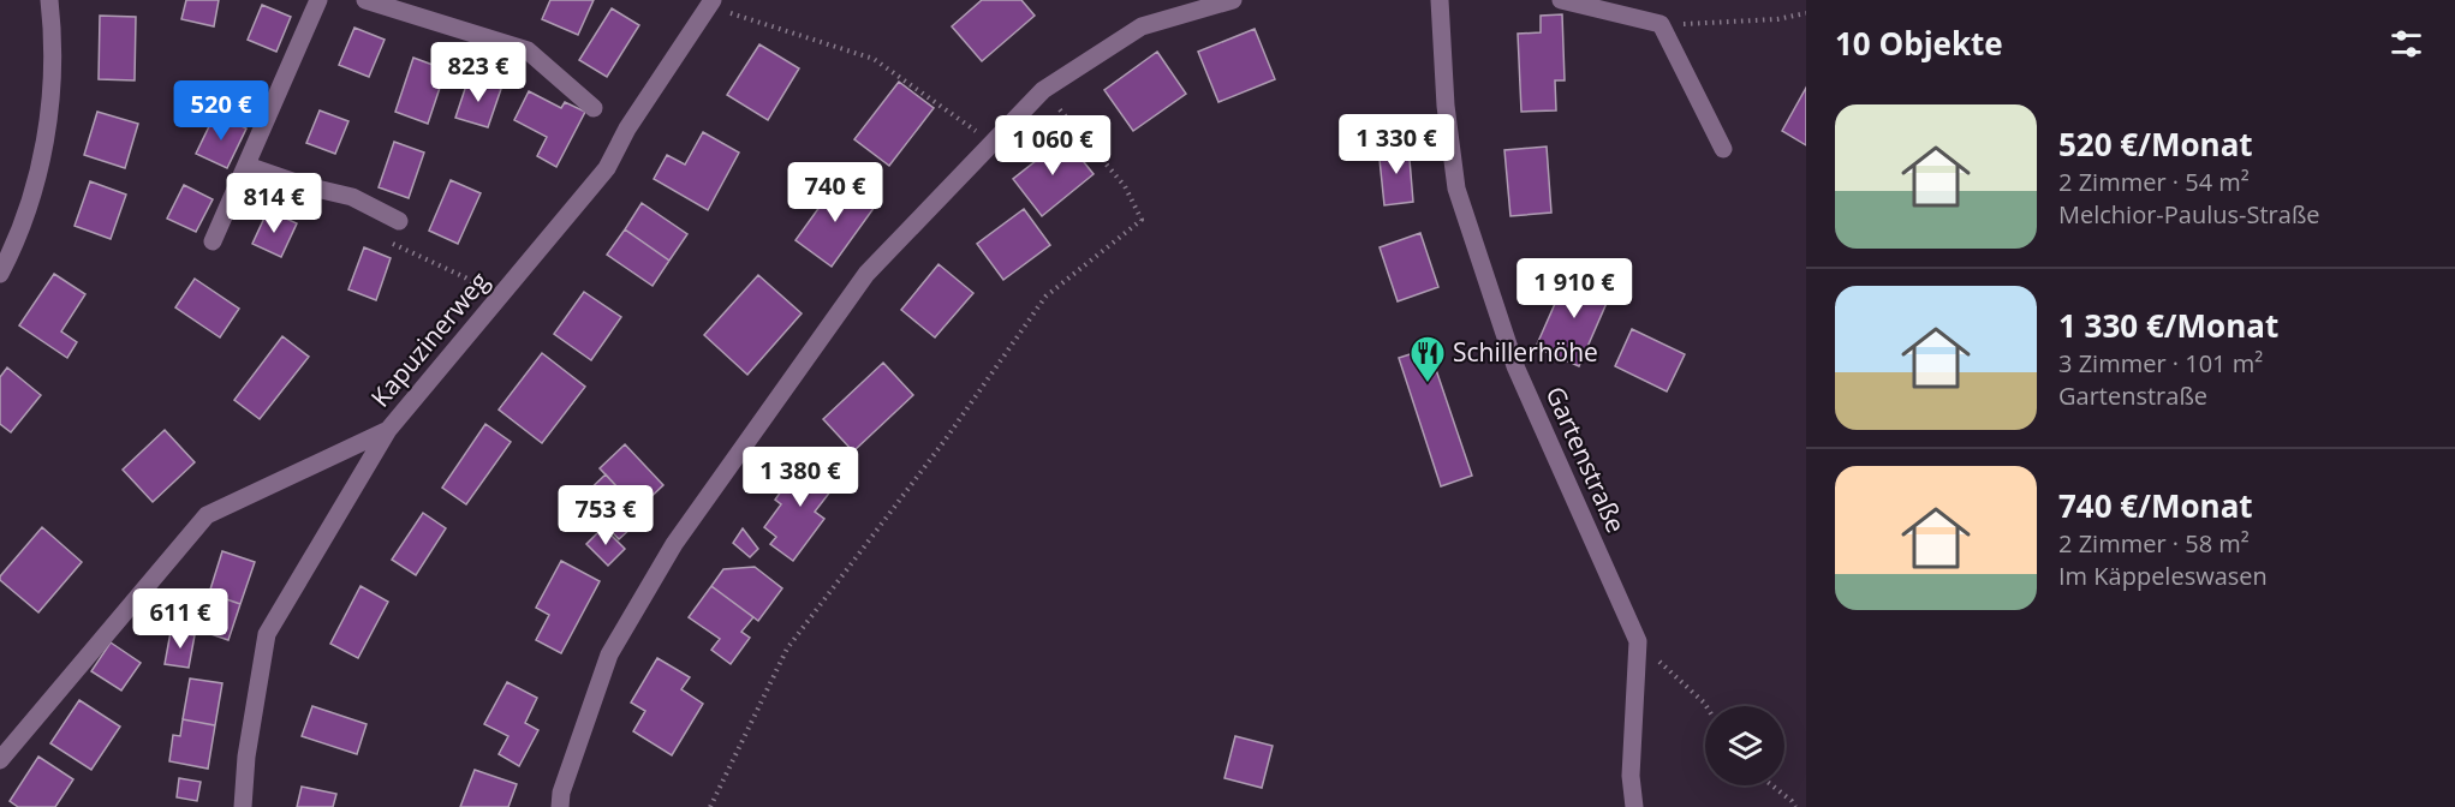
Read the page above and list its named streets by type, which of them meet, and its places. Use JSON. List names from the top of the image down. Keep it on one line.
{"streets":{"street":["Kapuzinerweg","Gartenstraße"]},"places":{"restaurant":["Schillerhöhe"]},"page":{"heading":"10 Objekte","price":["823 €","520 €","1 330 €","1 060 €","740 €","814 €","1 910 €","1 380 €","753 €","611 €"],"list":[{"name":"520 €/Monat","note":"2 Zimmer · 54 m² · Melchior-Paulus-Straße"},{"name":"1 330 €/Monat","note":"3 Zimmer · 101 m² · Gartenstraße"},{"name":"740 €/Monat","note":"2 Zimmer · 58 m² · Im Käppeleswasen"}]}}
